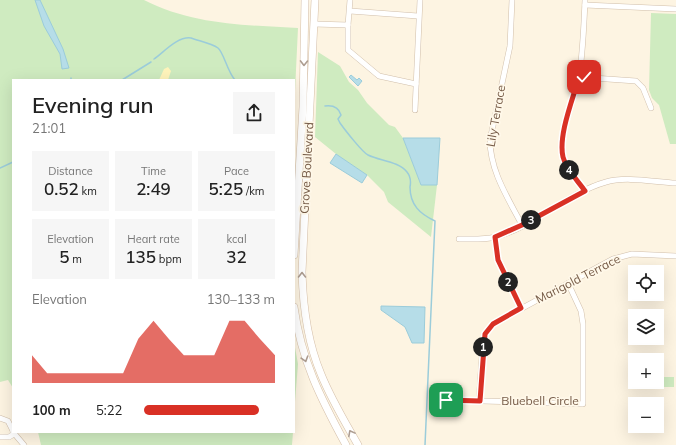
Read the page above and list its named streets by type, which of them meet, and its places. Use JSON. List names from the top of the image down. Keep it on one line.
{"streets":{"street":["Lily Terrace","Grove Boulevard","Marigold Terrace","Bluebell Circle"]},"crossings":[["Marigold Terrace","Bluebell Circle"]],"page":{"heading":["Evening run","21:01"],"stats":[["Distance","0.52 km"],["Time","2:49"],["Pace","5:25 /km"],["Elevation","5 m"],["Heart rate","135 bpm"],["kcal","32"]],"pins":["4","3","2","1"],"map_buttons":["+","−"],"chart":["Elevation","130–133 m"],"list":[{"name":"100 m","note":"5:22"}]}}
